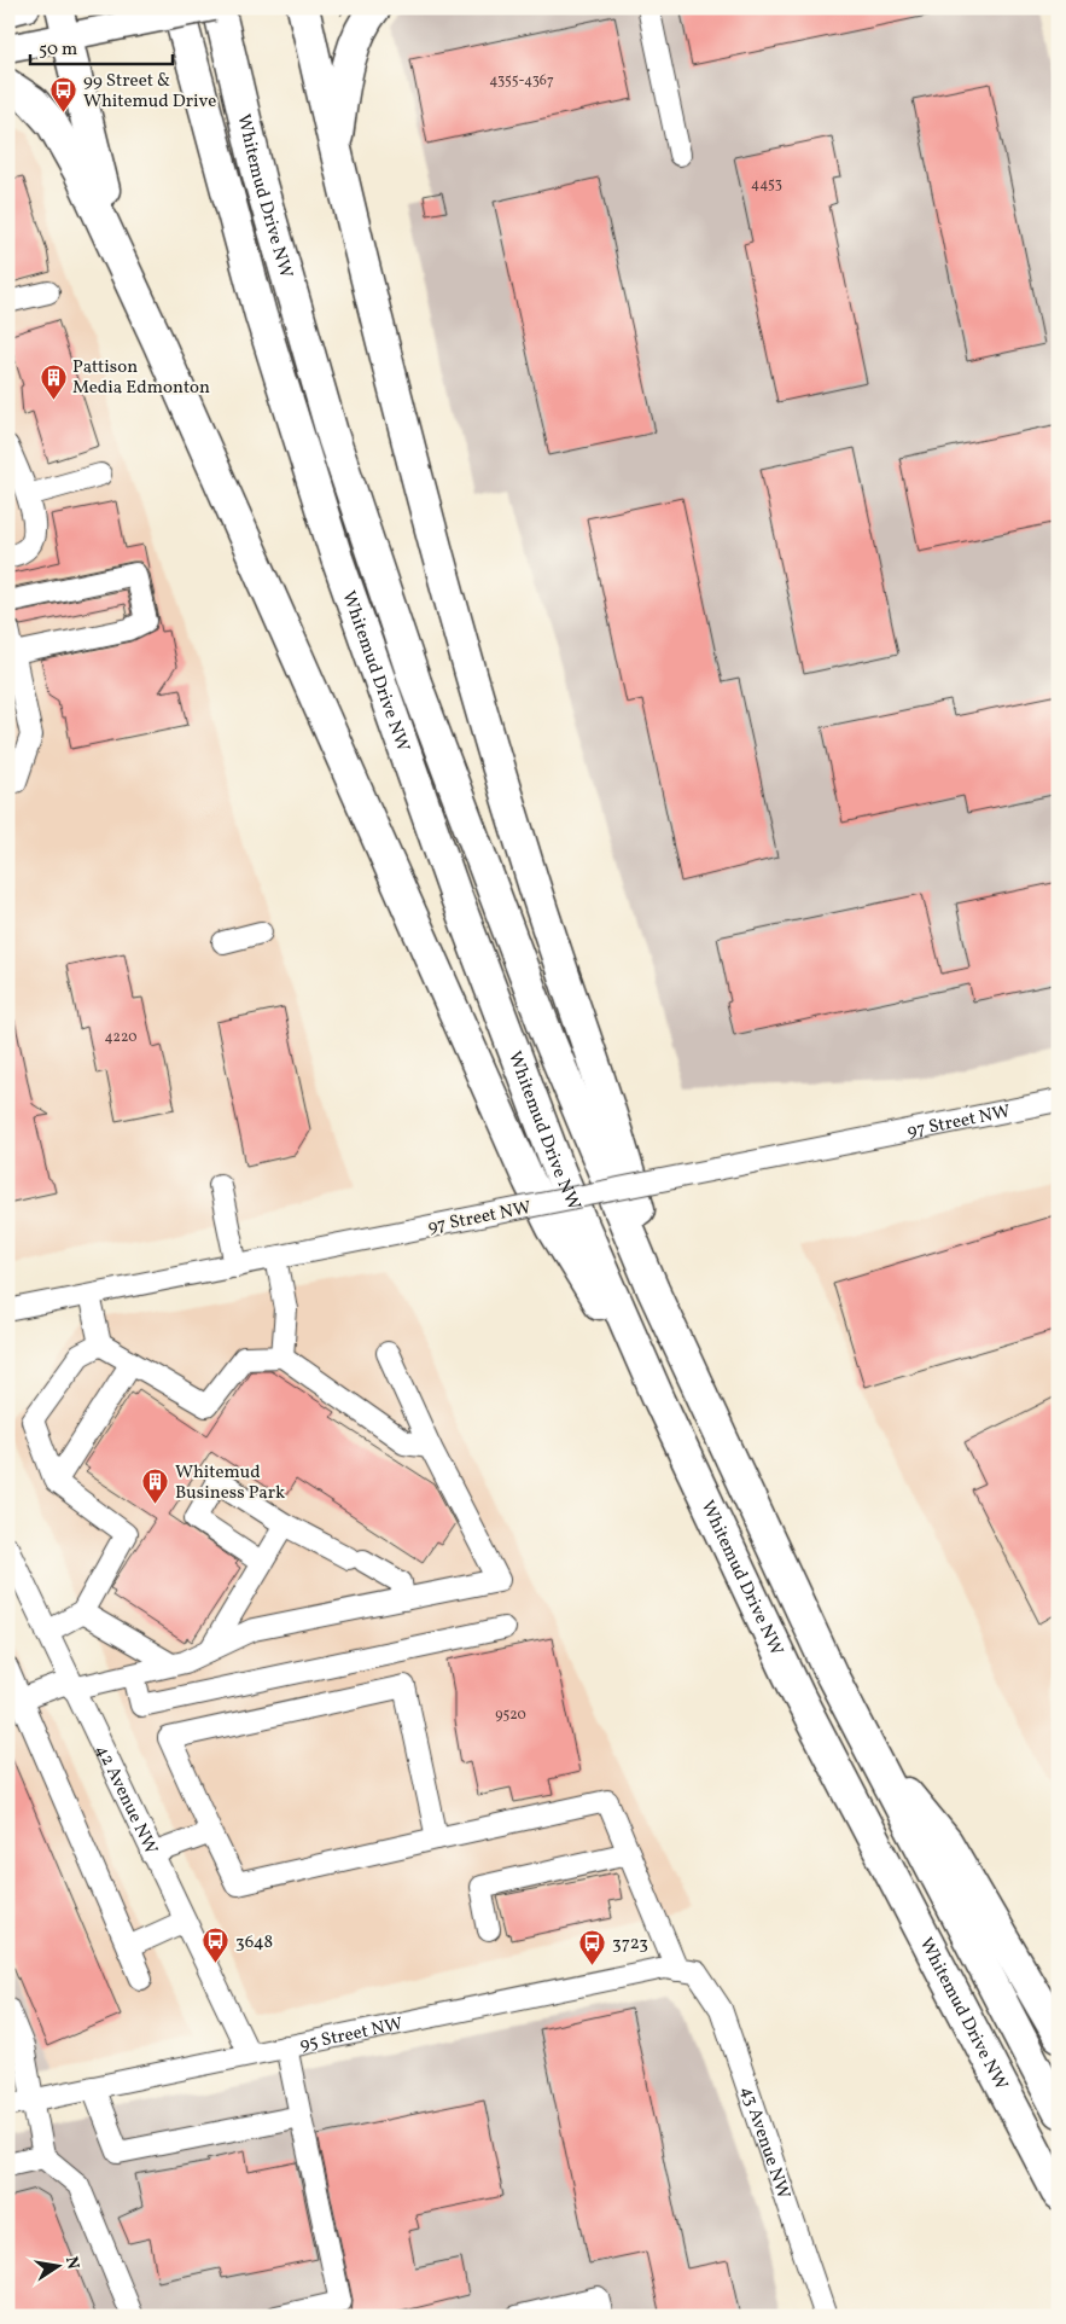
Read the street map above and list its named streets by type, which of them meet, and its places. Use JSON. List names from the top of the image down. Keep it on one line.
{"streets":{"highway":["Whitemud Drive NW"],"street":["97 Street NW","42 Avenue NW","95 Street NW","43 Avenue NW"]},"crossings":[["42 Avenue NW","95 Street NW"],["95 Street NW","43 Avenue NW"]],"places":{"bus stop":["99 Street & Whitemud Drive","3648","3723"],"building":["Pattison Media Edmonton","Whitemud Business Park"]},"house_numbers":["4355-4367","4453","4220","9520"],"scale_bar":"50 m","north":"right"}
